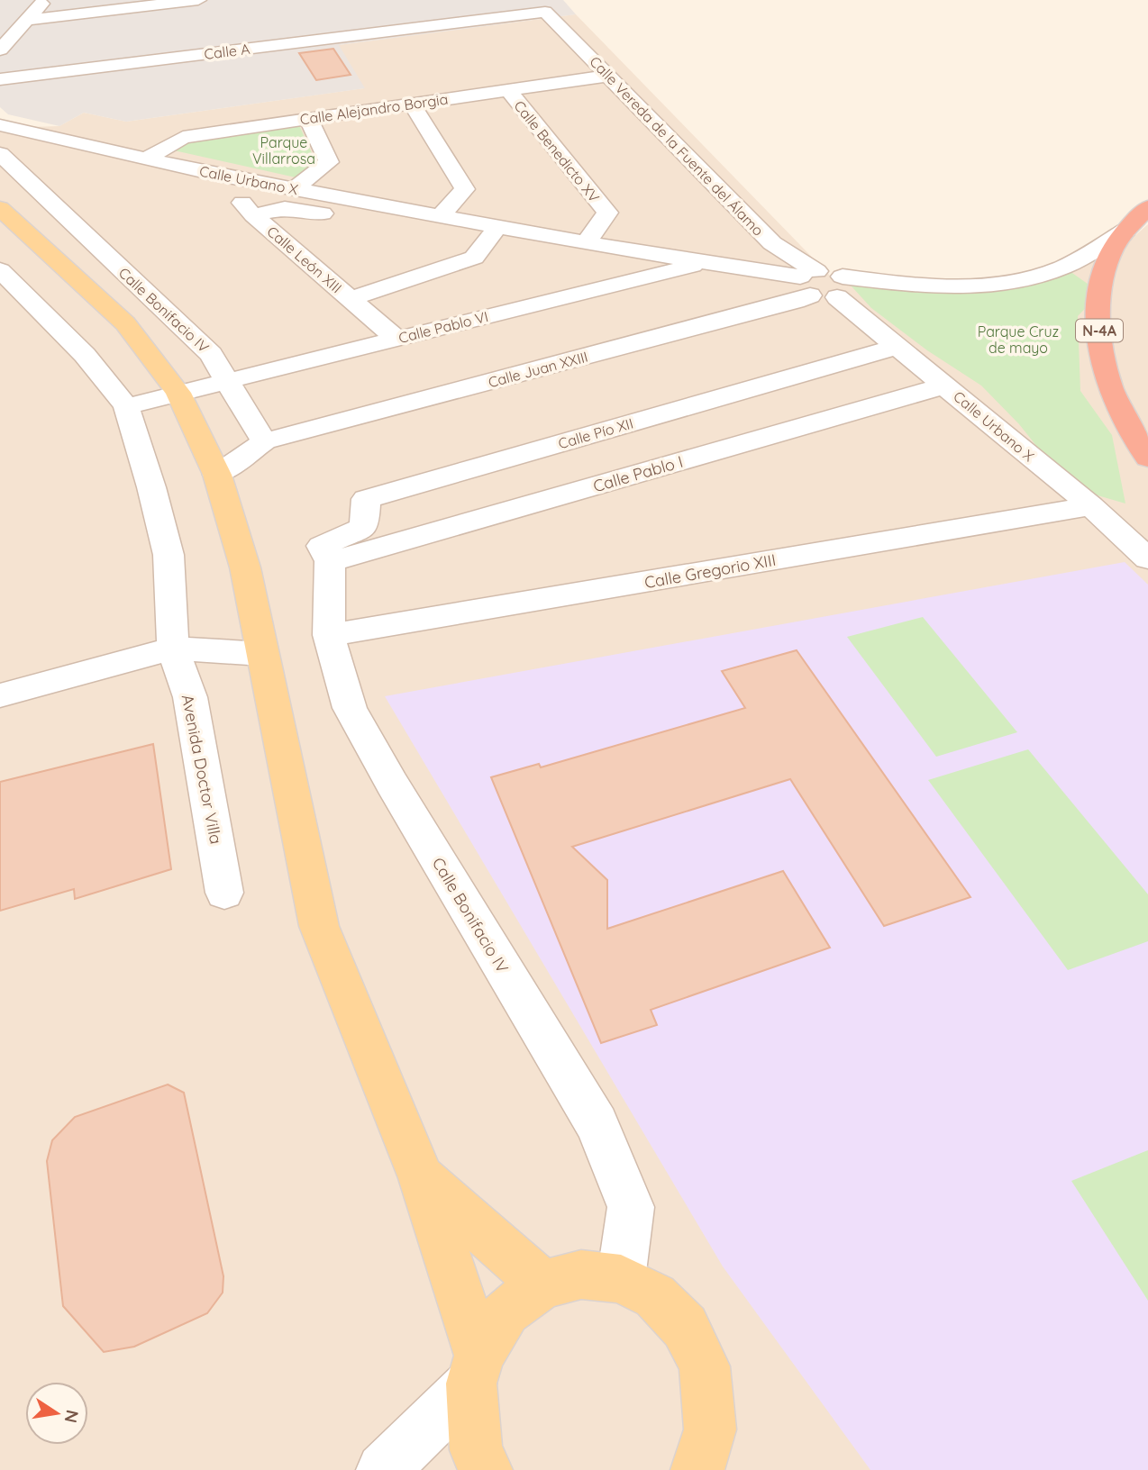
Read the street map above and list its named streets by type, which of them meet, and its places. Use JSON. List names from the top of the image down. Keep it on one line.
{"streets":{"highway":["N-4A"],"street":["Calle A","Calle Alejandro Borgia","Calle Vereda de la Fuente del Álamo","Calle Benedicto XV","Calle Urbano X","Calle León XIII","Calle Bonifacio IV","Calle Pablo VI","Calle Juan XXIII","Calle Pío XII","Calle Pablo I","Calle Gregorio XIII","Avenida Doctor Villa"]},"crossings":[["Calle A","Calle Vereda de la Fuente del Álamo"],["Calle Alejandro Borgia","Calle Vereda de la Fuente del Álamo"],["Calle Alejandro Borgia","Calle Benedicto XV"],["Calle Alejandro Borgia","Calle Urbano X"],["Calle Vereda de la Fuente del Álamo","Calle Urbano X"],["Calle Vereda de la Fuente del Álamo","Calle Juan XXIII"],["Calle Benedicto XV","Calle Urbano X"],["Calle Urbano X","Calle León XIII"],["Calle Urbano X","Calle Pablo VI"],["Calle Urbano X","Calle Juan XXIII"],["Calle Urbano X","Calle Pío XII"],["Calle Urbano X","Calle Pablo I"],["Calle Urbano X","Calle Gregorio XIII"],["Calle León XIII","Calle Pablo VI"],["Calle Bonifacio IV","Calle Pablo VI"],["Calle Bonifacio IV","Calle Juan XXIII"],["Calle Bonifacio IV","Calle Pío XII"],["Calle Bonifacio IV","Calle Pablo I"],["Calle Bonifacio IV","Calle Gregorio XIII"],["Calle Pío XII","Calle Pablo I"]],"parks":["Parque Villarrosa","Parque Cruz de mayo"],"north":"right"}
